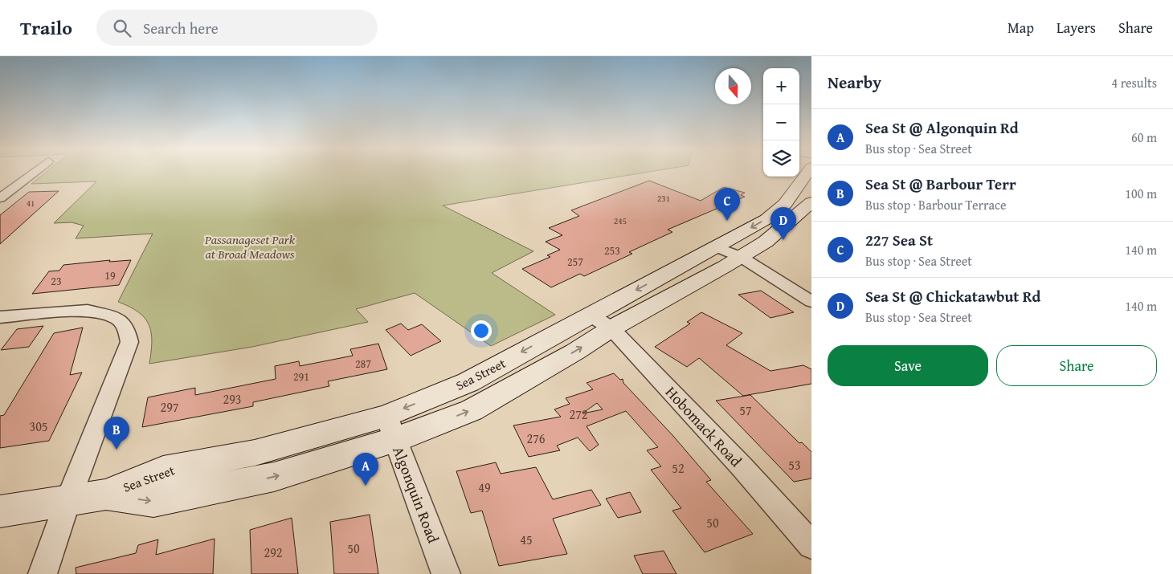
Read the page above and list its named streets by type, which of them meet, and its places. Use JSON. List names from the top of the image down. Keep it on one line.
{"streets":{"main road":["Sea Street"],"street":["Hobomack Road","Algonquin Road"]},"crossings":[["Sea Street","Hobomack Road"],["Sea Street","Algonquin Road"]],"parks":["Passanageset Park at Broad Meadows"],"house_numbers":["231","41","245","253","257","19","23","287","291","293","297","57","272","305","276","53","52","49","50","45","50","292"],"north":"bottom","page":{"header":"Trailo","search":"Search here","nav":["Map","Layers","Share"],"heading":["Nearby","4 results"],"map_buttons":["+","−"],"list":[{"mark":"A","name":"Sea St @ Algonquin Rd","note":"Bus stop · Sea Street","value":"60 m"},{"mark":"B","name":"Sea St @ Barbour Terr","note":"Bus stop · Barbour Terrace","value":"100 m"},{"mark":"C","name":"227 Sea St","note":"Bus stop · Sea Street","value":"140 m"},{"mark":"D","name":"Sea St @ Chickatawbut Rd","note":"Bus stop · Sea Street","value":"140 m"}],"pins":["C","D","B","A"],"buttons":["Save","Share"]}}
